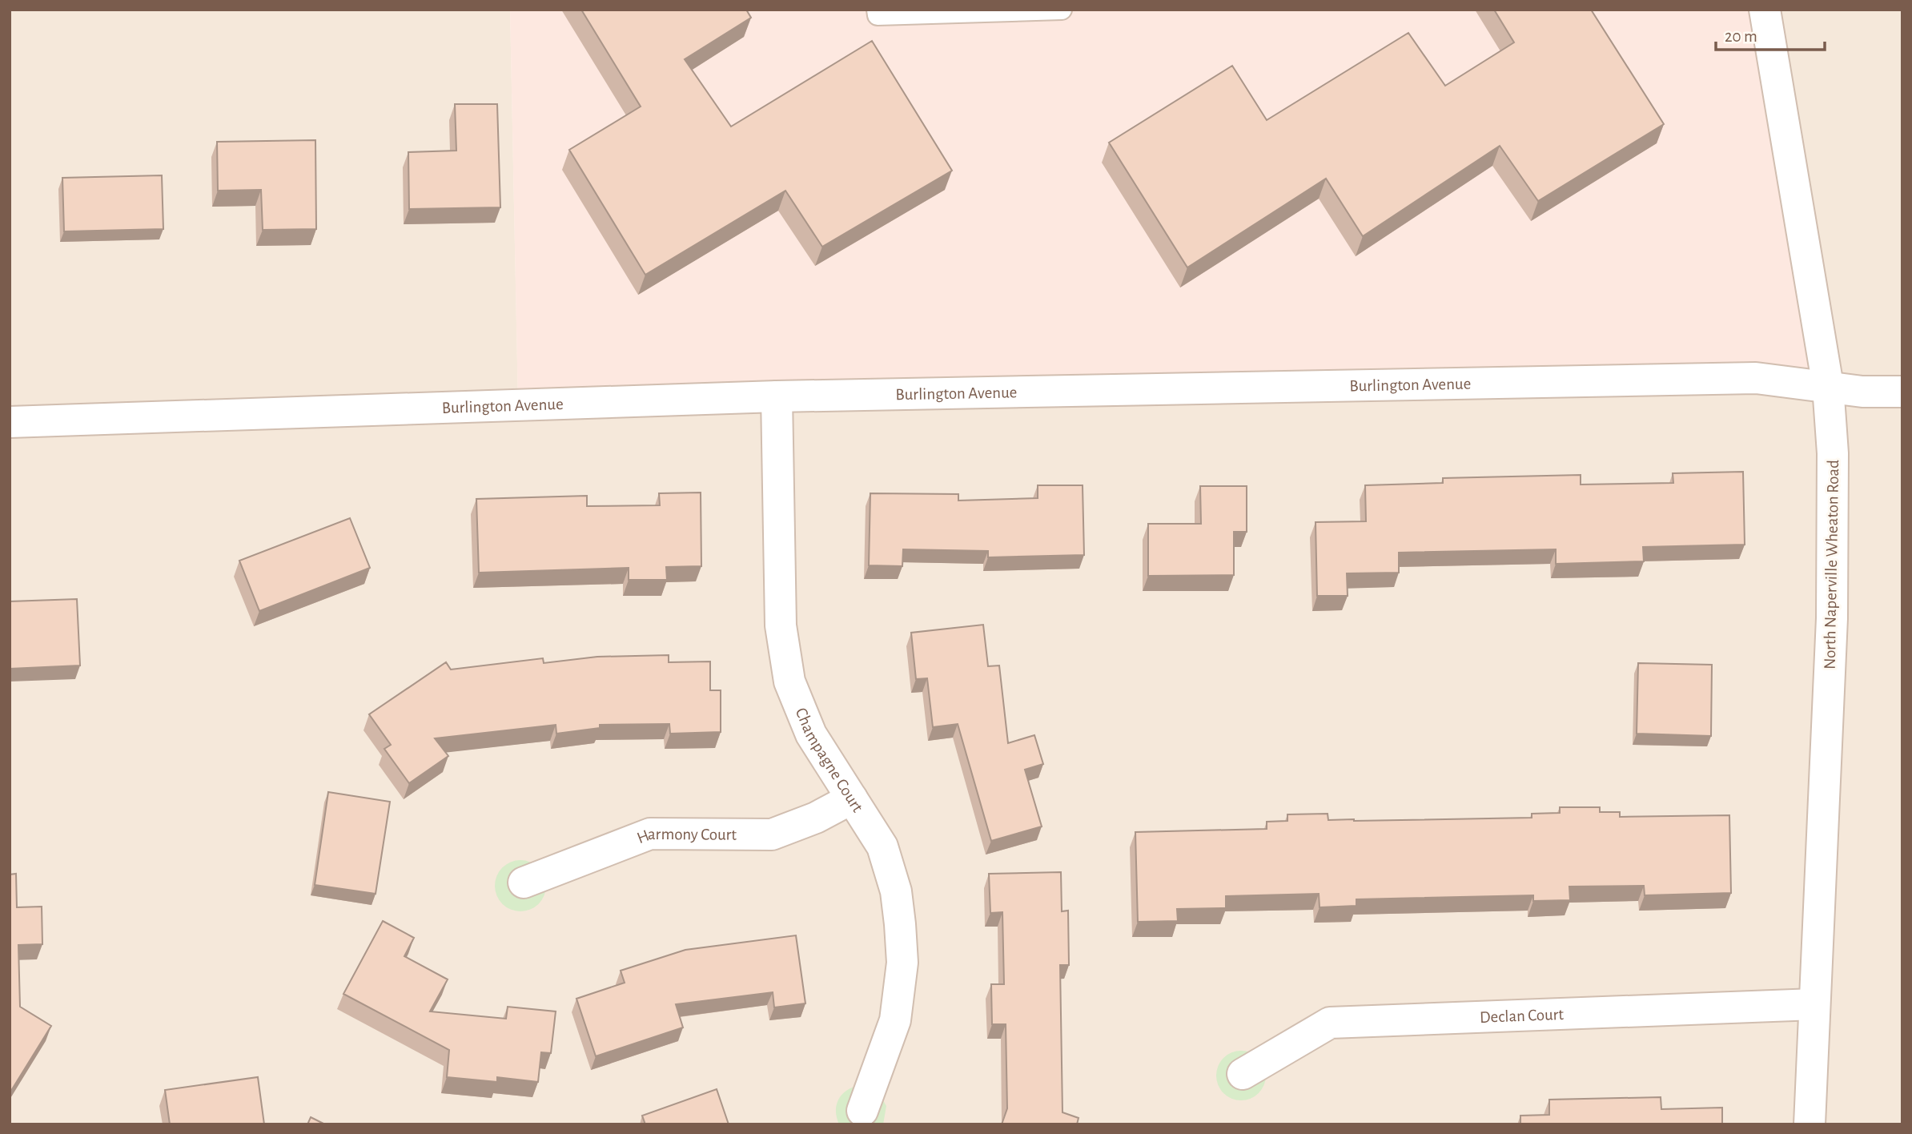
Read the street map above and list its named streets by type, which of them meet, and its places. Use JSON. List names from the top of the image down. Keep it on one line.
{"streets":{"street":["Burlington Avenue","North Naperville Wheaton Road","Champagne Court","Harmony Court","Declan Court"]},"crossings":[["Burlington Avenue","North Naperville Wheaton Road"],["Burlington Avenue","Champagne Court"],["North Naperville Wheaton Road","Declan Court"],["Champagne Court","Harmony Court"]],"scale_bar":"20 m"}
